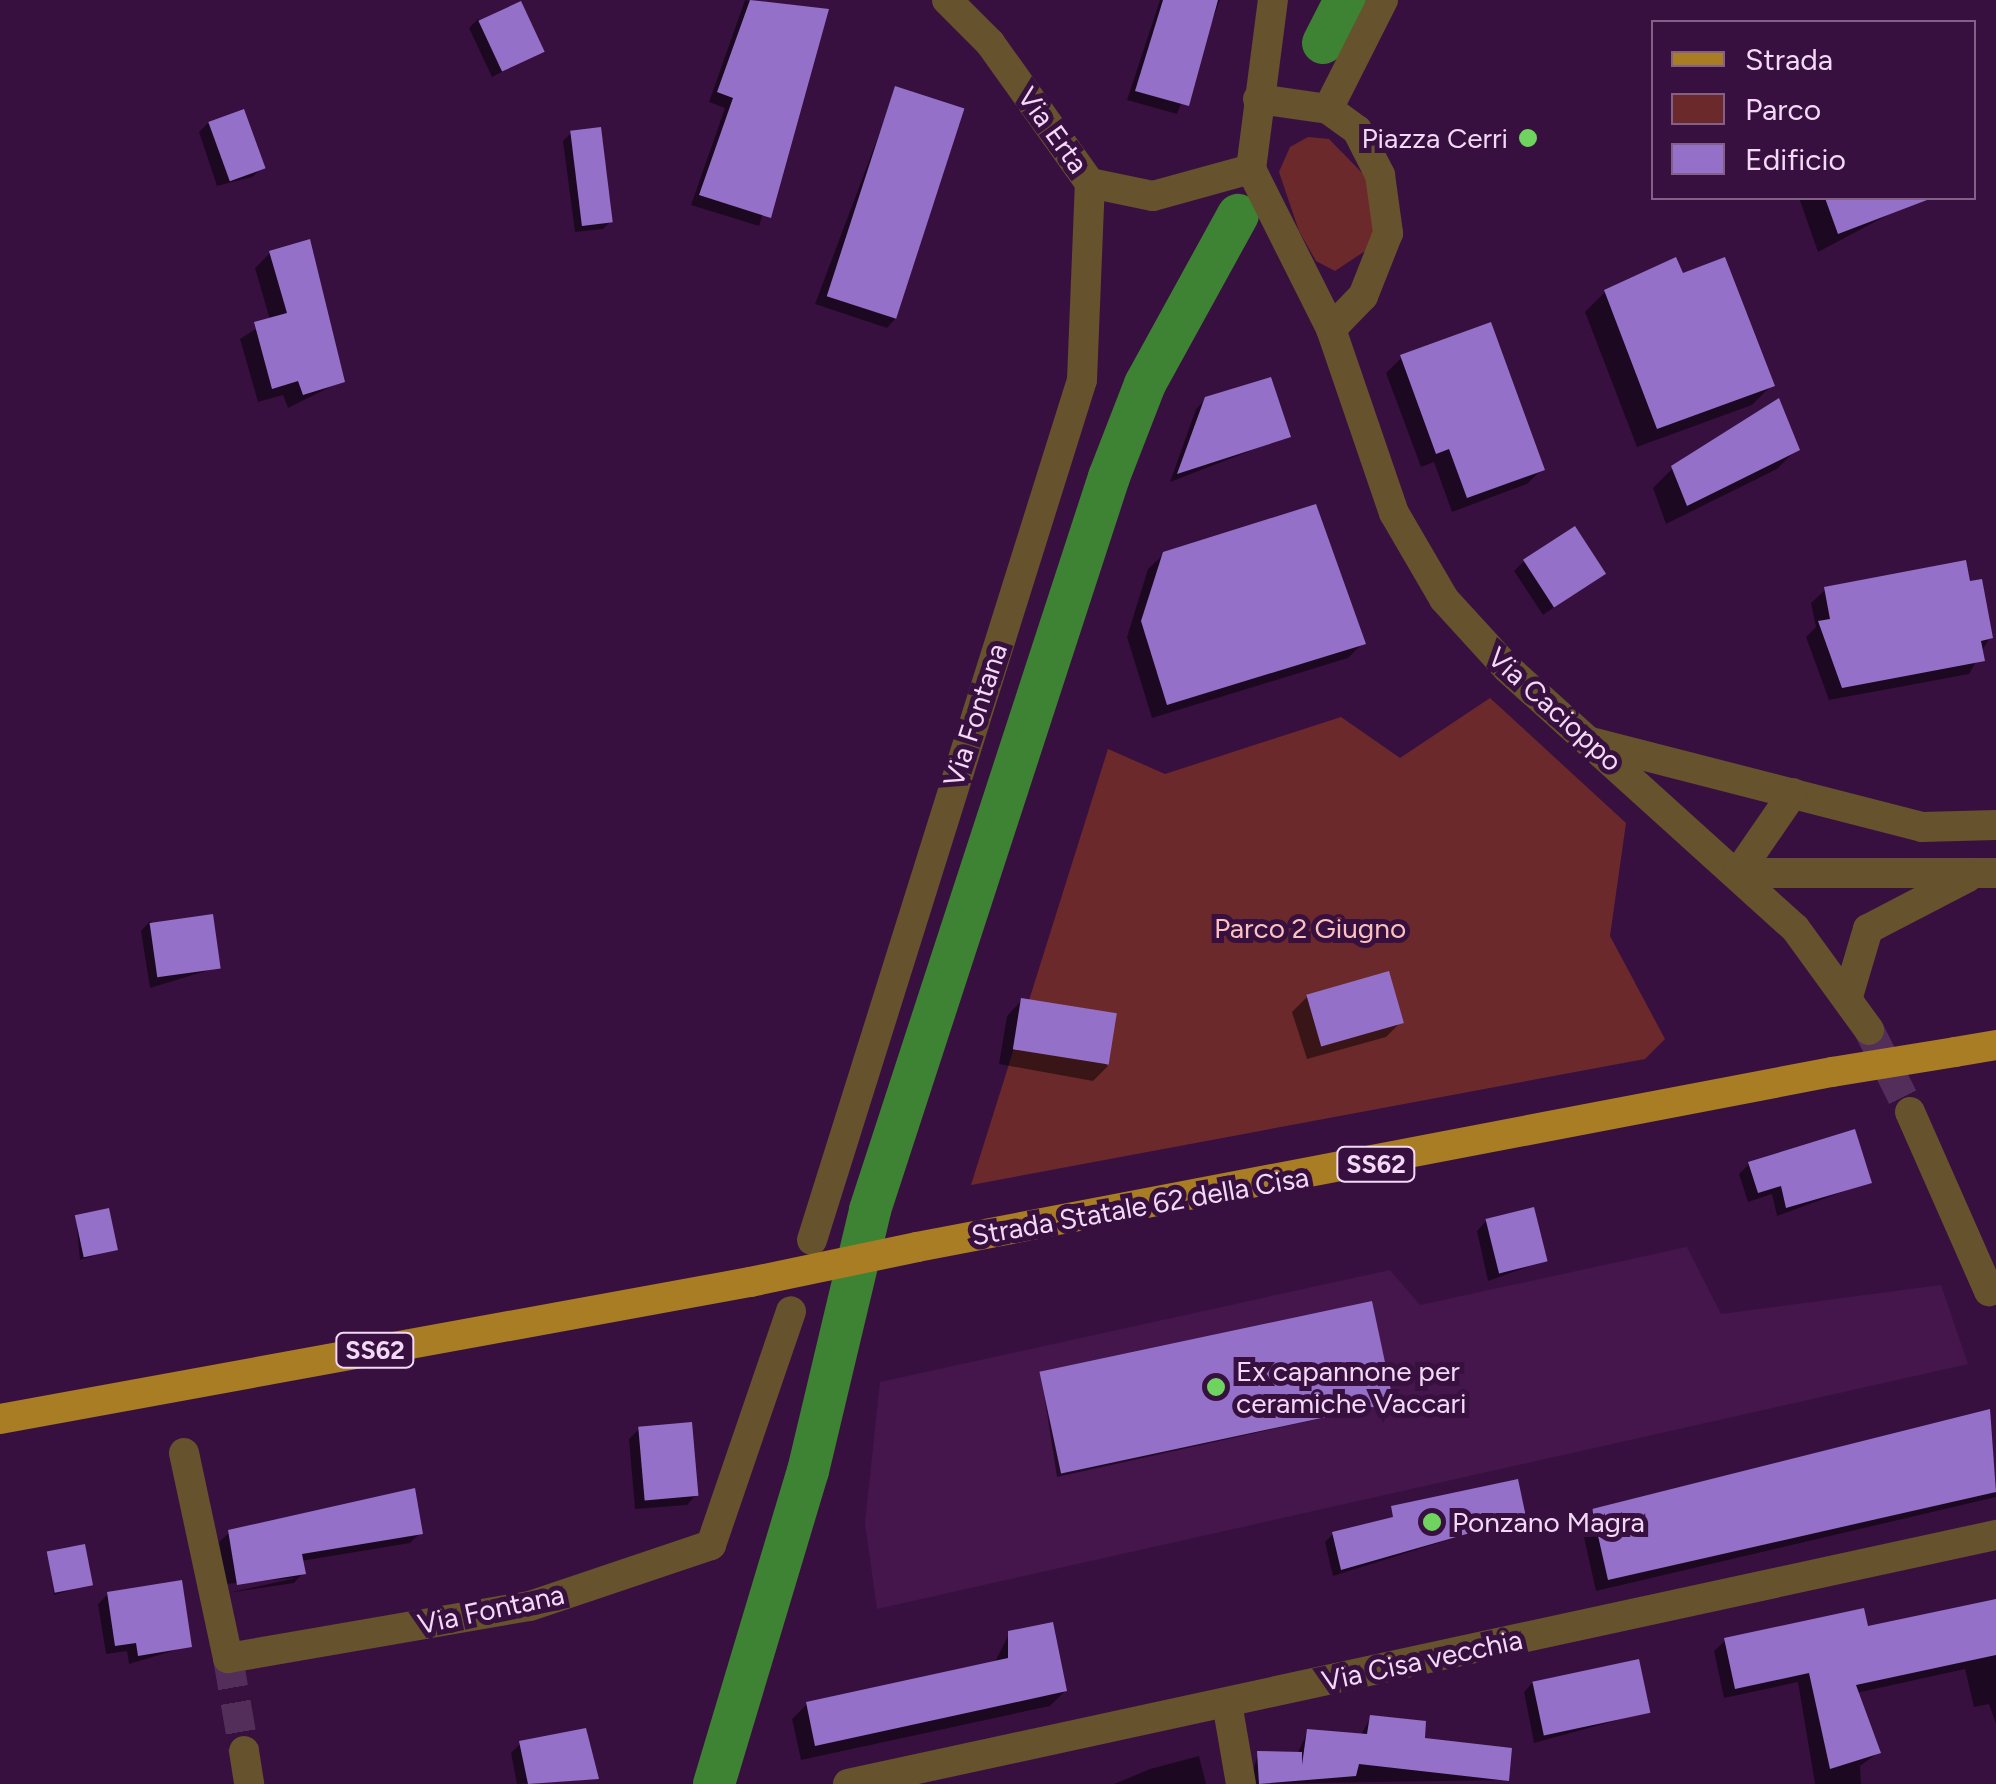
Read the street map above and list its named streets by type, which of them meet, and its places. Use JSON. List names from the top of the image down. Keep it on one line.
{"streets":{"main road":["SS62","Strada Statale 62 della Cisa"],"street":["Via Erta","Via Cacioppo","Via Fontana","Via Cisa vecchia"]},"crossings":[["Via Erta","Via Fontana"]],"parks":["Parco 2 Giugno"],"places":["Piazza Cerri","Ex capannone per ceramiche Vaccari","Ponzano Magra"],"legend":["Strada","Parco","Edificio"]}
